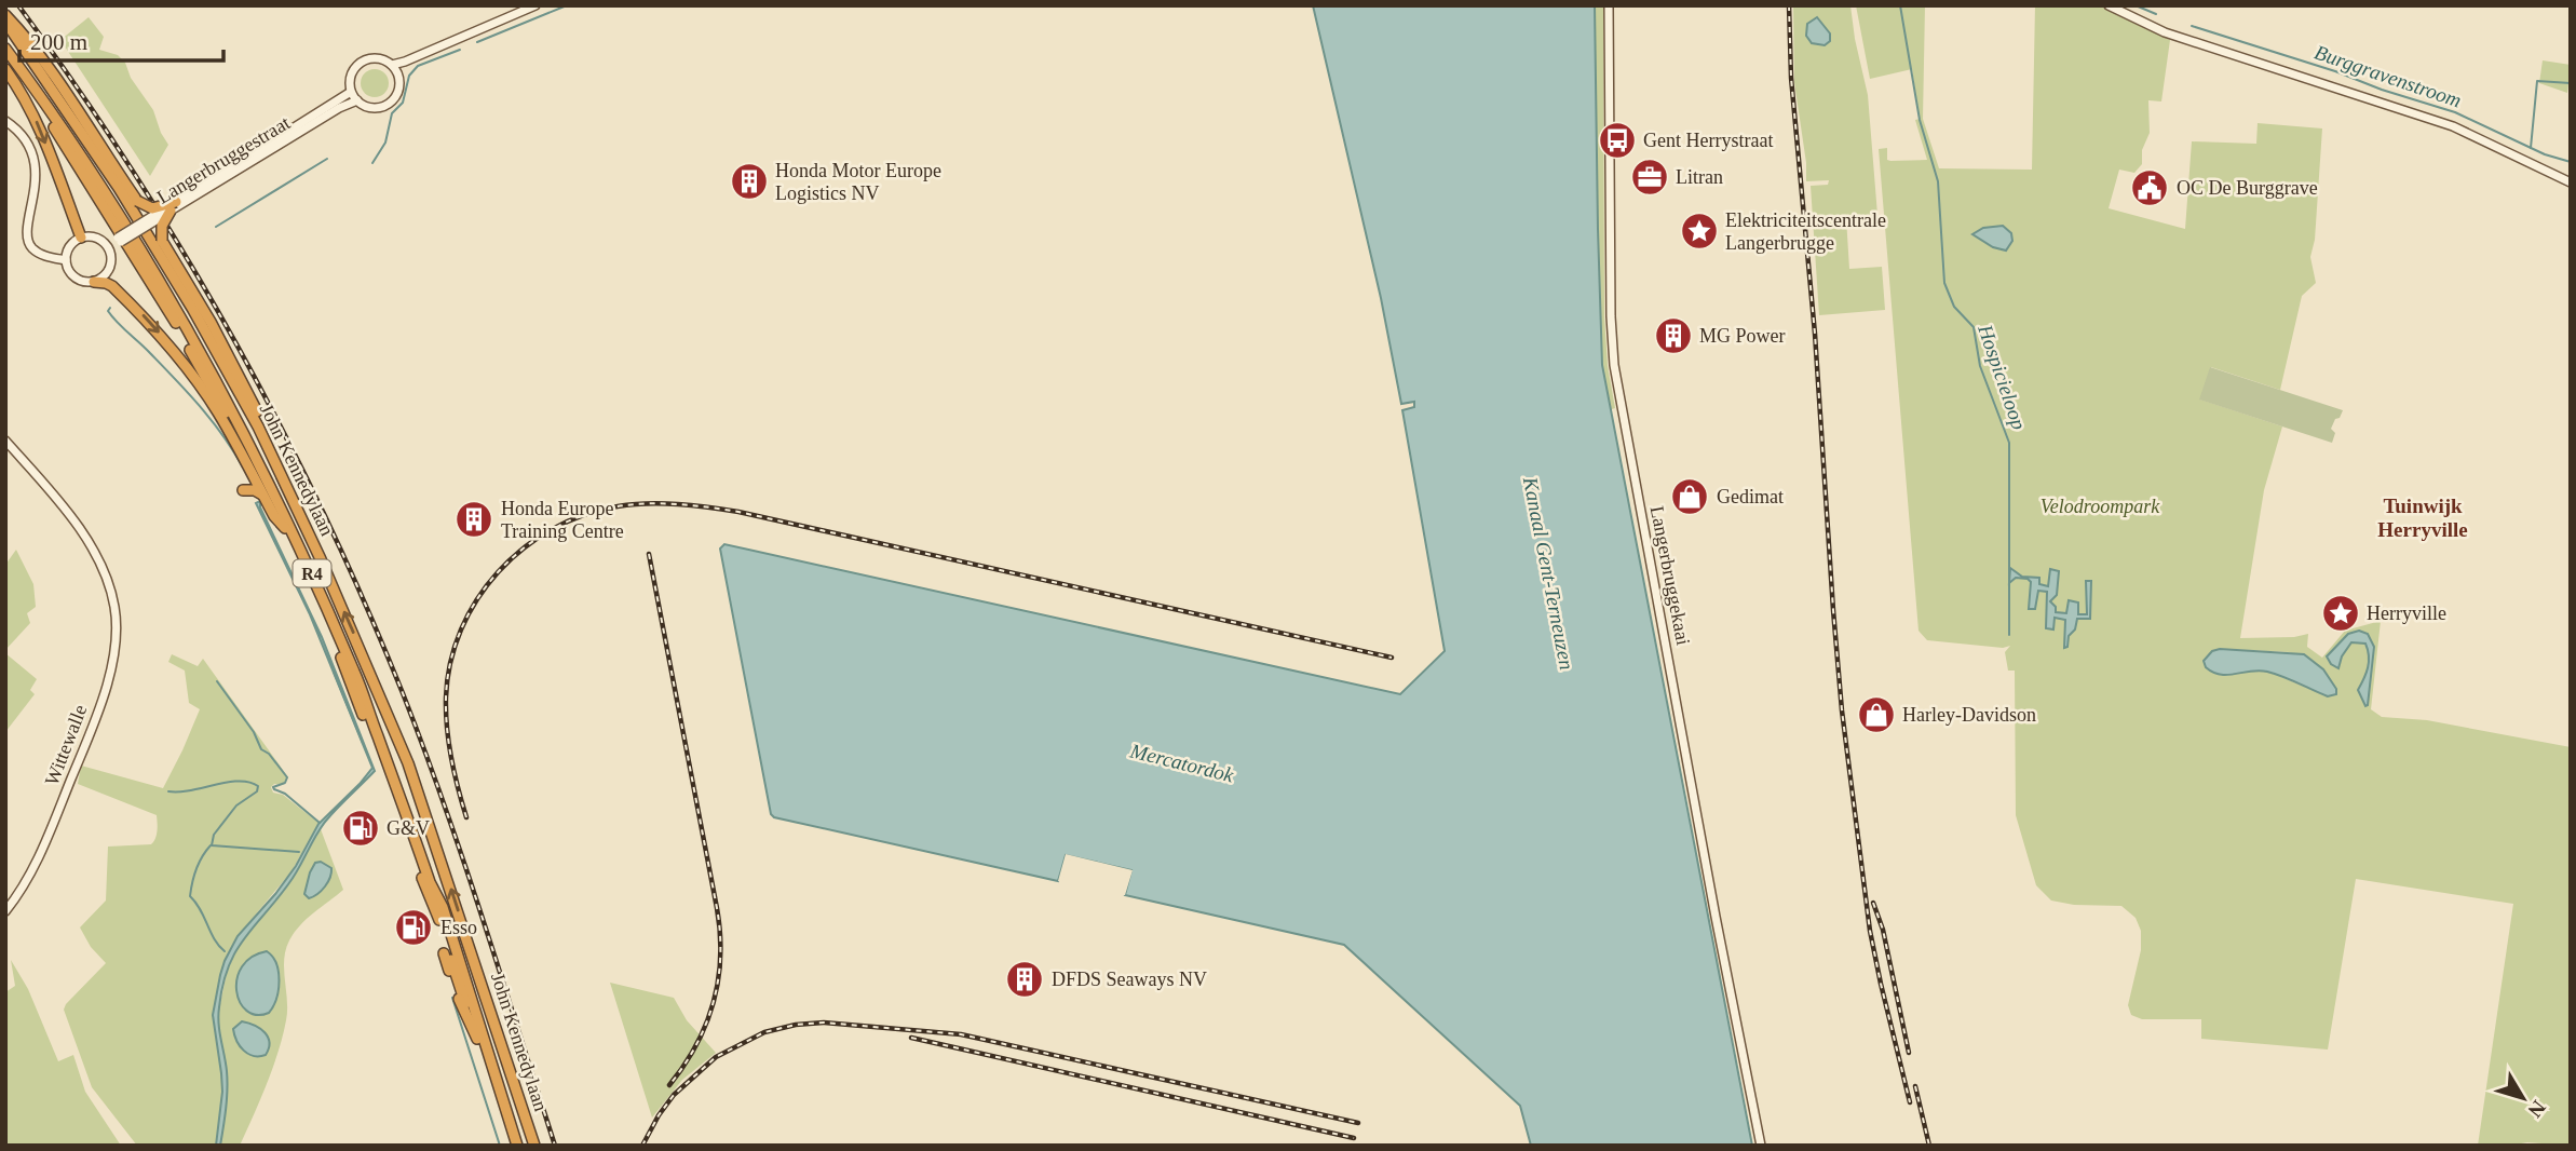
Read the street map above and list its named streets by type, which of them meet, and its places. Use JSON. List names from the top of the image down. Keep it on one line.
{"streets":{"highway":["John Kennedylaan","R4"],"main road":["Langerbruggestraat","Langerbruggekaai","Wittewalle"]},"districts":["Tuinwijk Herryville"],"water":["Burggravenstroom","Hospicieloop","Kanaal Gent-Terneuzen","Mercatordok"],"parks":["Velodroompark"],"places":{"bus stop":["Gent Herrystraat"],"office":["Litran"],"building":["Honda Motor Europe Logistics NV","MG Power","Honda Europe Training Centre","DFDS Seaways NV"],"public building":["OC De Burggrave"],"place":["Elektriciteitscentrale Langerbrugge","Herryville"],"shop":["Gedimat","Harley-Davidson"],"fuel station":["G&V","Esso"]},"scale_bar":"200 m","north":"bottom right"}
